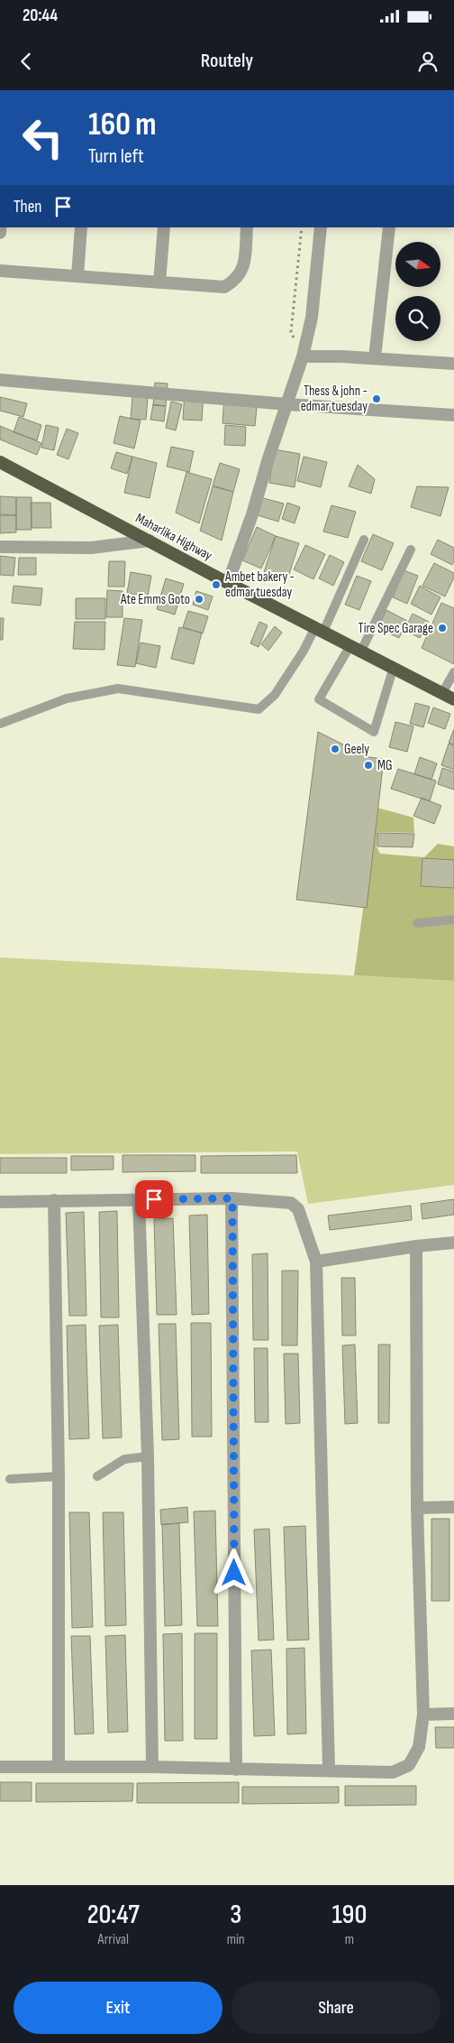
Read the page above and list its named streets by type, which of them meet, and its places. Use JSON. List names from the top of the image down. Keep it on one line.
{"streets":{"highway":["Maharlika Highway"]},"places":["Thess & john - edmar tuesday","Ambet bakery - edmar tuesday","Ate Emms Goto","Tire Spec Garage","Geely","MG"],"north":"right","page":{"status":"20:44","header":"Routely","turn":["160 m","Turn left"],"then":"Then","eta":["20:47","Arrival","3","min","190","m"],"buttons":["Exit","Share"]}}
